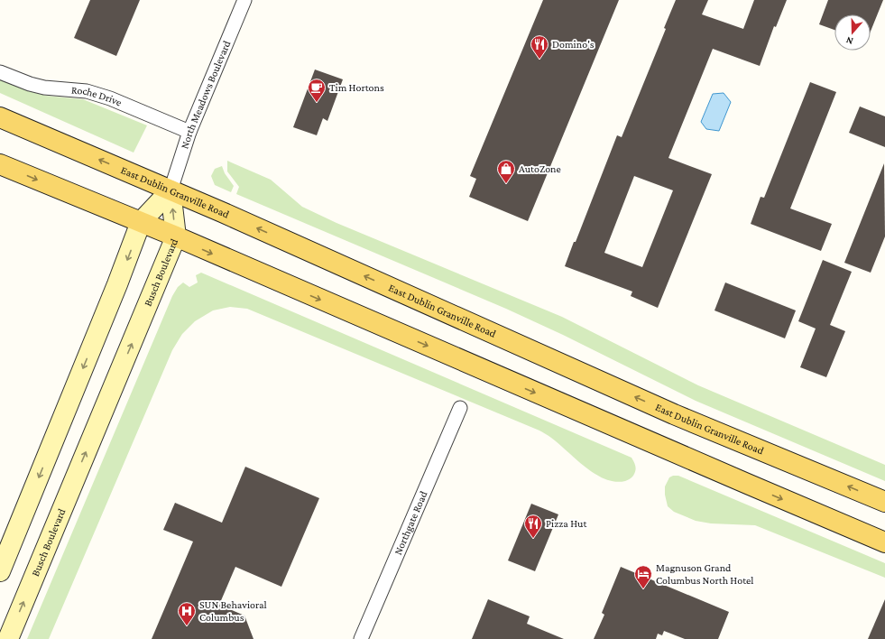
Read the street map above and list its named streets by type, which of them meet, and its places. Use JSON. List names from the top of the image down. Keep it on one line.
{"streets":{"main road":["East Dublin Granville Road","Busch Boulevard"],"street":["North Meadows Boulevard","Roche Drive","Northgate Road"]},"crossings":[["North Meadows Boulevard","Roche Drive"],["North Meadows Boulevard","East Dublin Granville Road"],["North Meadows Boulevard","Busch Boulevard"],["East Dublin Granville Road","Busch Boulevard"]],"places":{"restaurant":["Domino's","Pizza Hut"],"cafe":["Tim Hortons"],"shop":["AutoZone"],"hotel":["Magnuson Grand Columbus North Hotel"],"hospital":["SUN Behavioral Columbus"]},"north":"bottom"}
